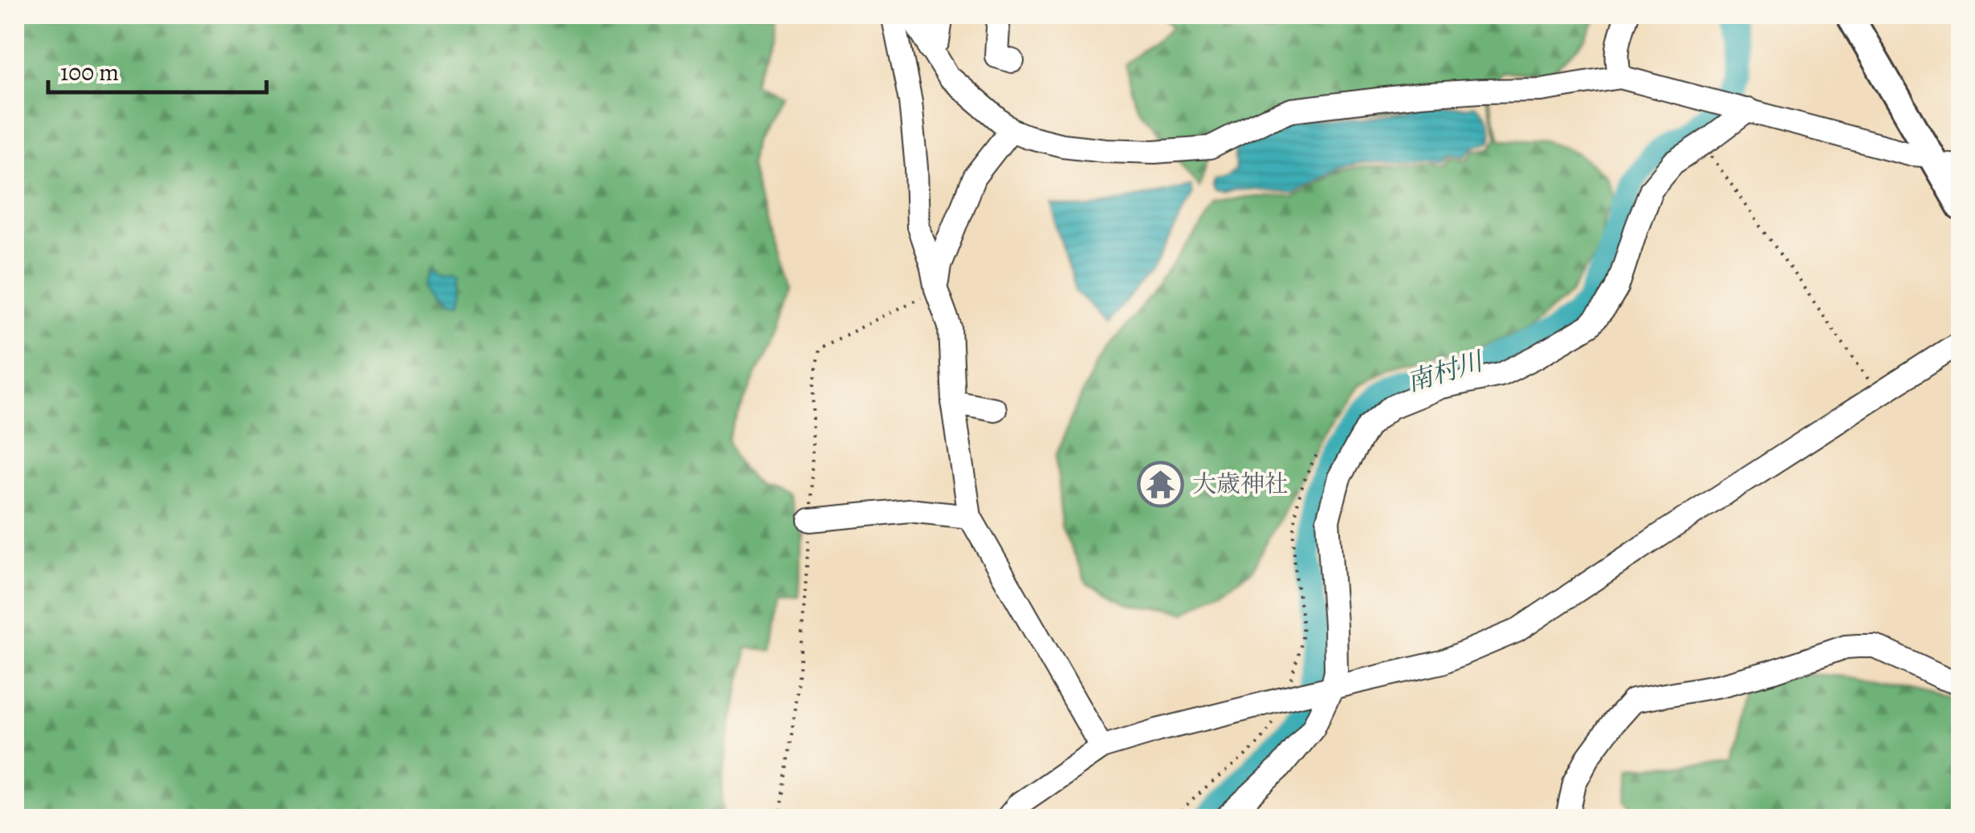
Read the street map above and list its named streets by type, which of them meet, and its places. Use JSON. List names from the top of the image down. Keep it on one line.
{"water":["南村川"],"places":{"temple":["大歳神社"]},"scale_bar":"100 m"}
